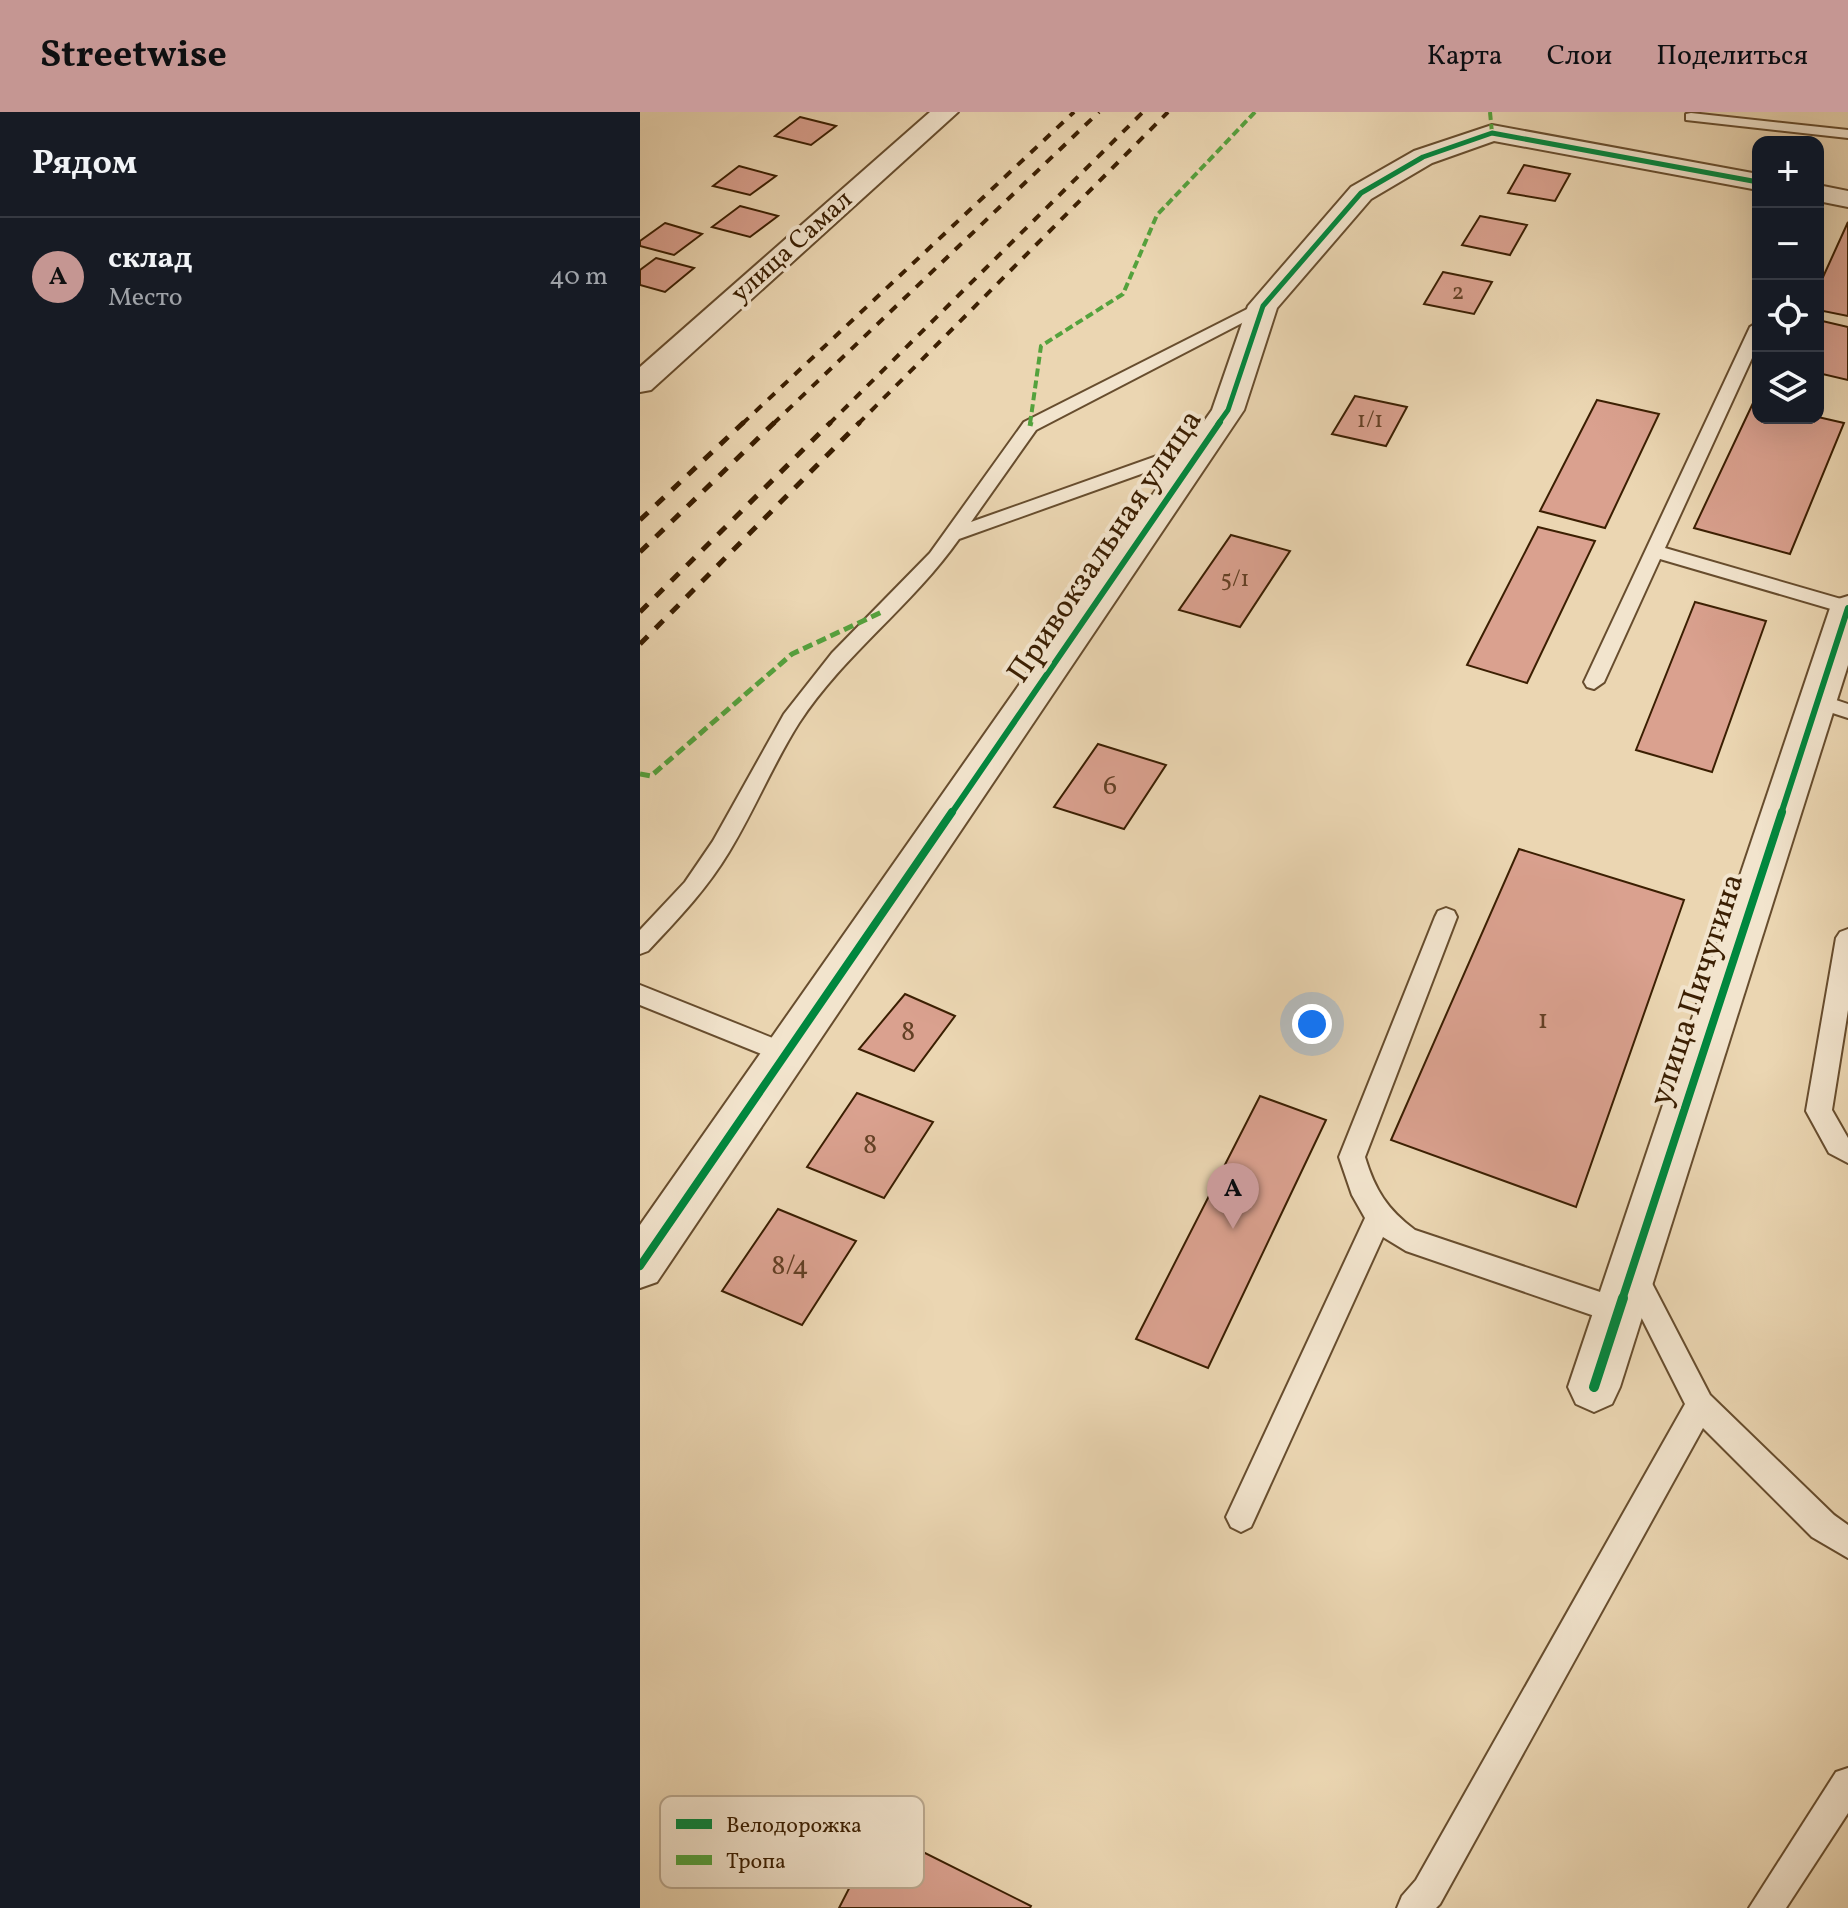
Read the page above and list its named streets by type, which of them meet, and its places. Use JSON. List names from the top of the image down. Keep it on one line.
{"streets":{"street":["улица Самал","Привокзальная улица","улица Пичугина"]},"house_numbers":["2","1/1","5/1","6","1","8","8","8/4"],"legend":["Велодорожка","Тропа"],"page":{"header":"Streetwise","nav":["Карта","Слои","Поделиться"],"heading":"Рядом","map_buttons":["+","−"],"list":[{"mark":"A","name":"склад","note":"Место","value":"40 m"}],"pins":"A"}}
